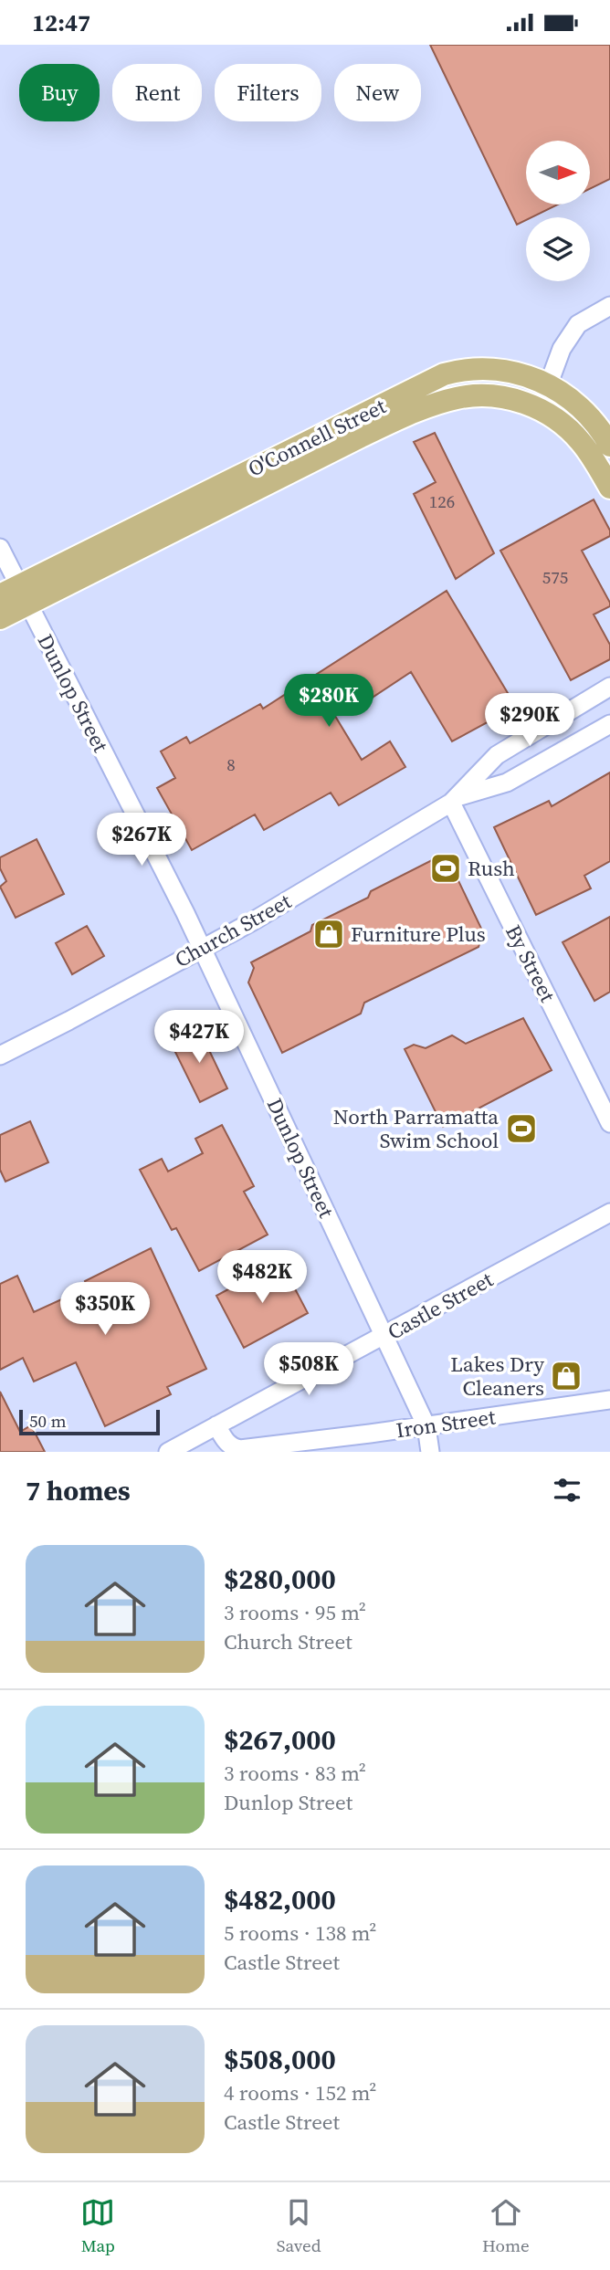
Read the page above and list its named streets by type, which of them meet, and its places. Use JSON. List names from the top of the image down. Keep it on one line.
{"streets":{"main road":["O'Connell Street"],"street":["Dunlop Street","Church Street","By Street","Castle Street","Iron Street"]},"crossings":[["O'Connell Street","Dunlop Street"],["Dunlop Street","Church Street"],["Dunlop Street","Castle Street"],["Dunlop Street","Iron Street"],["Church Street","By Street"],["Castle Street","Iron Street"]],"places":{"sports":["Rush","North Parramatta Swim School"],"shop":["Furniture Plus","Lakes Dry Cleaners"]},"house_numbers":["126","575","8"],"scale_bar":"50 m","north":"right","page":{"status":"12:47","chip":["Buy","Rent","Filters","New"],"price":["$280K","$290K","$267K","$427K","$482K","$350K","$508K"],"scale":"50 m","heading":"7 homes","list":[{"name":"$280,000","note":"3 rooms · 95 m² · Church Street"},{"name":"$267,000","note":"3 rooms · 83 m² · Dunlop Street"},{"name":"$482,000","note":"5 rooms · 138 m² · Castle Street"},{"name":"$508,000","note":"4 rooms · 152 m² · Castle Street"}],"tabs":["Map","Saved","Home"]}}
